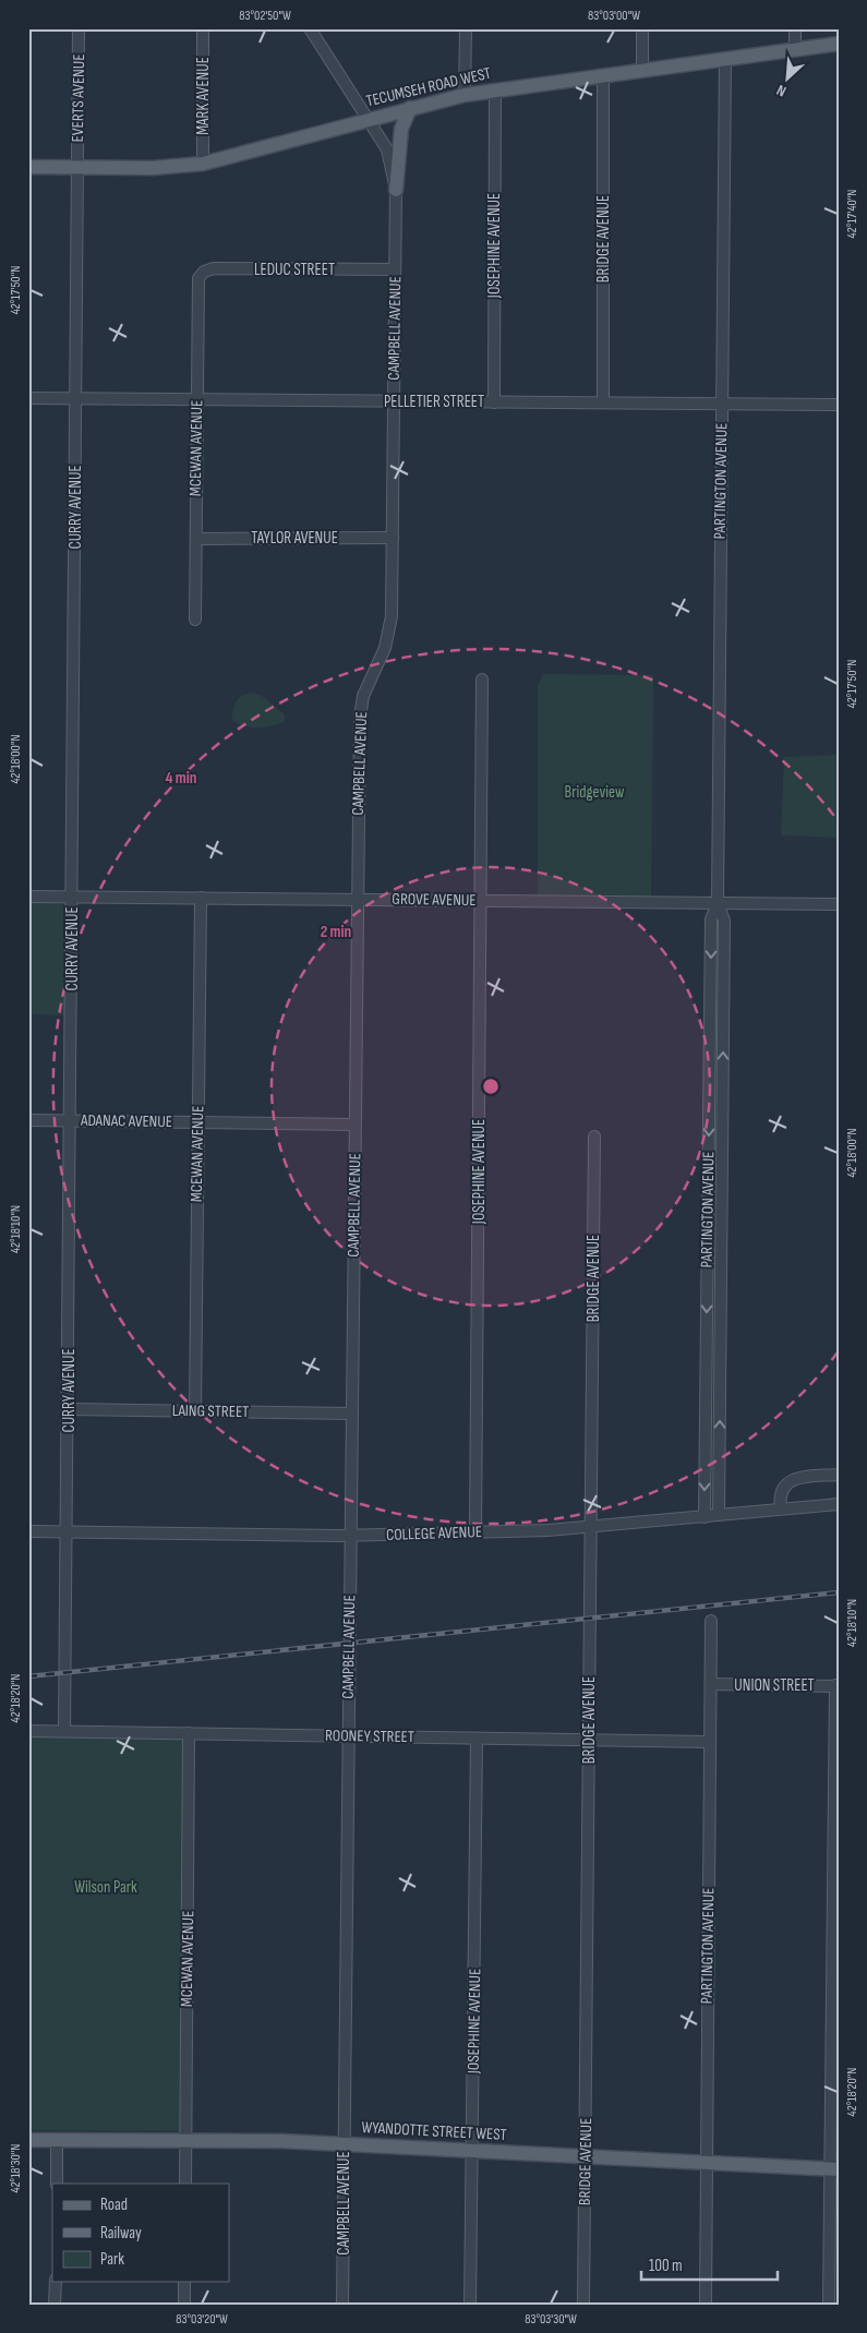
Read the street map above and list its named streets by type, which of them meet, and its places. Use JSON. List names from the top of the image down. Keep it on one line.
{"streets":{"main road":["TECUMSEH ROAD WEST","WYANDOTTE STREET WEST"],"street":["MARK AVENUE","EVERTS AVENUE","BRIDGE AVENUE","JOSEPHINE AVENUE","LEDUC STREET","CAMPBELL AVENUE","PELLETIER STREET","MCEWAN AVENUE","PARTINGTON AVENUE","CURRY AVENUE","TAYLOR AVENUE","GROVE AVENUE","ADANAC AVENUE","LAING STREET","COLLEGE AVENUE","UNION STREET","ROONEY STREET"]},"crossings":[["TECUMSEH ROAD WEST","MARK AVENUE"],["TECUMSEH ROAD WEST","EVERTS AVENUE"],["TECUMSEH ROAD WEST","BRIDGE AVENUE"],["TECUMSEH ROAD WEST","JOSEPHINE AVENUE"],["TECUMSEH ROAD WEST","CAMPBELL AVENUE"],["TECUMSEH ROAD WEST","PARTINGTON AVENUE"],["TECUMSEH ROAD WEST","CURRY AVENUE"],["EVERTS AVENUE","CURRY AVENUE"],["BRIDGE AVENUE","PELLETIER STREET"],["BRIDGE AVENUE","COLLEGE AVENUE"],["BRIDGE AVENUE","ROONEY STREET"],["BRIDGE AVENUE","WYANDOTTE STREET WEST"],["JOSEPHINE AVENUE","PELLETIER STREET"],["JOSEPHINE AVENUE","GROVE AVENUE"],["JOSEPHINE AVENUE","COLLEGE AVENUE"],["JOSEPHINE AVENUE","ROONEY STREET"],["JOSEPHINE AVENUE","WYANDOTTE STREET WEST"],["LEDUC STREET","CAMPBELL AVENUE"],["LEDUC STREET","MCEWAN AVENUE"],["CAMPBELL AVENUE","PELLETIER STREET"],["CAMPBELL AVENUE","TAYLOR AVENUE"],["CAMPBELL AVENUE","GROVE AVENUE"],["CAMPBELL AVENUE","ADANAC AVENUE"],["CAMPBELL AVENUE","LAING STREET"],["CAMPBELL AVENUE","COLLEGE AVENUE"],["CAMPBELL AVENUE","ROONEY STREET"],["CAMPBELL AVENUE","WYANDOTTE STREET WEST"],["PELLETIER STREET","MCEWAN AVENUE"],["PELLETIER STREET","PARTINGTON AVENUE"],["PELLETIER STREET","CURRY AVENUE"],["MCEWAN AVENUE","TAYLOR AVENUE"],["MCEWAN AVENUE","GROVE AVENUE"],["MCEWAN AVENUE","ADANAC AVENUE"],["MCEWAN AVENUE","LAING STREET"],["MCEWAN AVENUE","ROONEY STREET"],["MCEWAN AVENUE","WYANDOTTE STREET WEST"],["PARTINGTON AVENUE","GROVE AVENUE"],["PARTINGTON AVENUE","COLLEGE AVENUE"],["PARTINGTON AVENUE","UNION STREET"],["PARTINGTON AVENUE","ROONEY STREET"],["PARTINGTON AVENUE","WYANDOTTE STREET WEST"],["CURRY AVENUE","GROVE AVENUE"],["CURRY AVENUE","ADANAC AVENUE"],["CURRY AVENUE","LAING STREET"],["CURRY AVENUE","COLLEGE AVENUE"],["CURRY AVENUE","ROONEY STREET"]],"parks":["Bridgeview","Wilson Park"],"legend":["Road","Railway","Park"],"scale_bar":"100 m","north":"bottom left","coordinates":["83°02'50\"W","83°03'00\"W","42°17'40\"N","42°17'50\"N","42°18'00\"N","42°18'10\"N","42°18'20\"N","42°18'30\"N","83°03'20\"W","83°03'30\"W"],"rings":["4 min","2 min"]}
